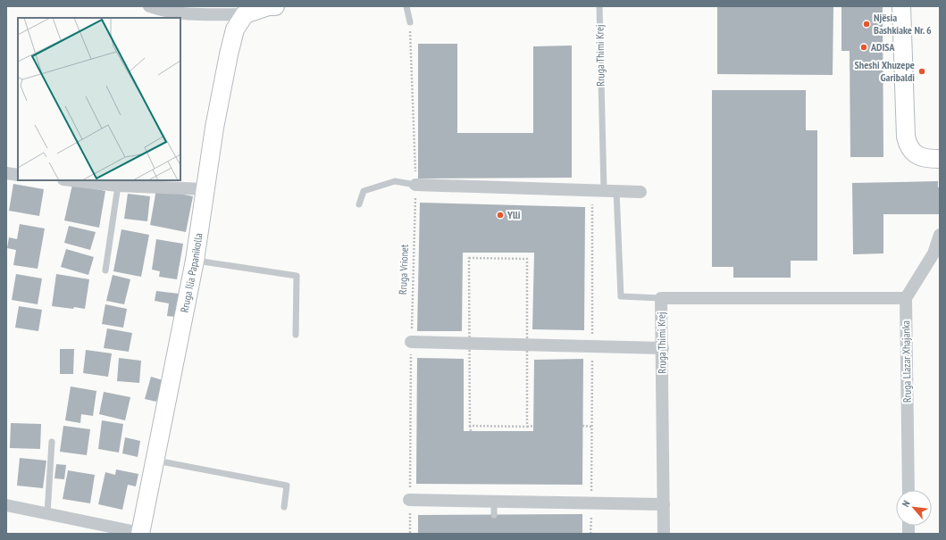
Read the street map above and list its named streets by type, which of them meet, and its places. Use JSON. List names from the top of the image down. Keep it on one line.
{"streets":{"street":["Rruga Thimi Krej","Rruga Ilia Papanikolla","Rruga Llazar Xhajanka"],"path":["Rruga Vrionet"]},"places":["Njësia Bashkiake Nr. 6","ADISA","Sheshi Xhuzepe Garibaldi","Ylli"],"north":"top left"}
